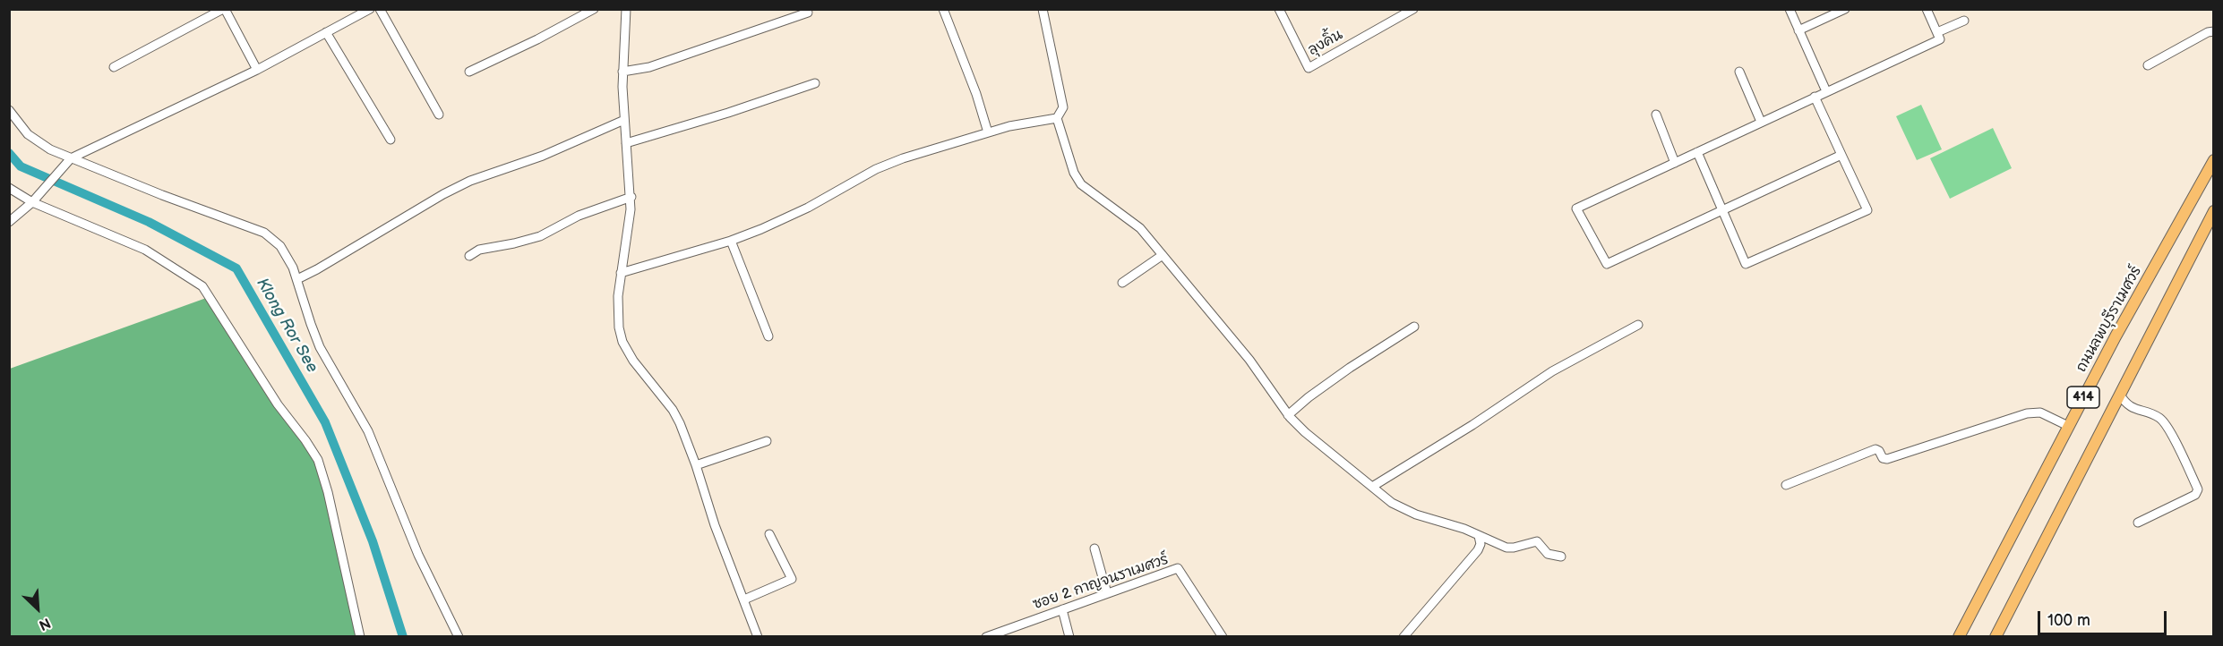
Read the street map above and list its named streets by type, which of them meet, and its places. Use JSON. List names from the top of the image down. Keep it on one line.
{"streets":{"main road":["ถนนลพบุรีราเมศวร์","414"],"street":["ลุงคิ้น","ซอย 2 กาญจนราเมศวร์"]},"water":["Klong Ror See"],"scale_bar":"100 m","north":"bottom right"}
